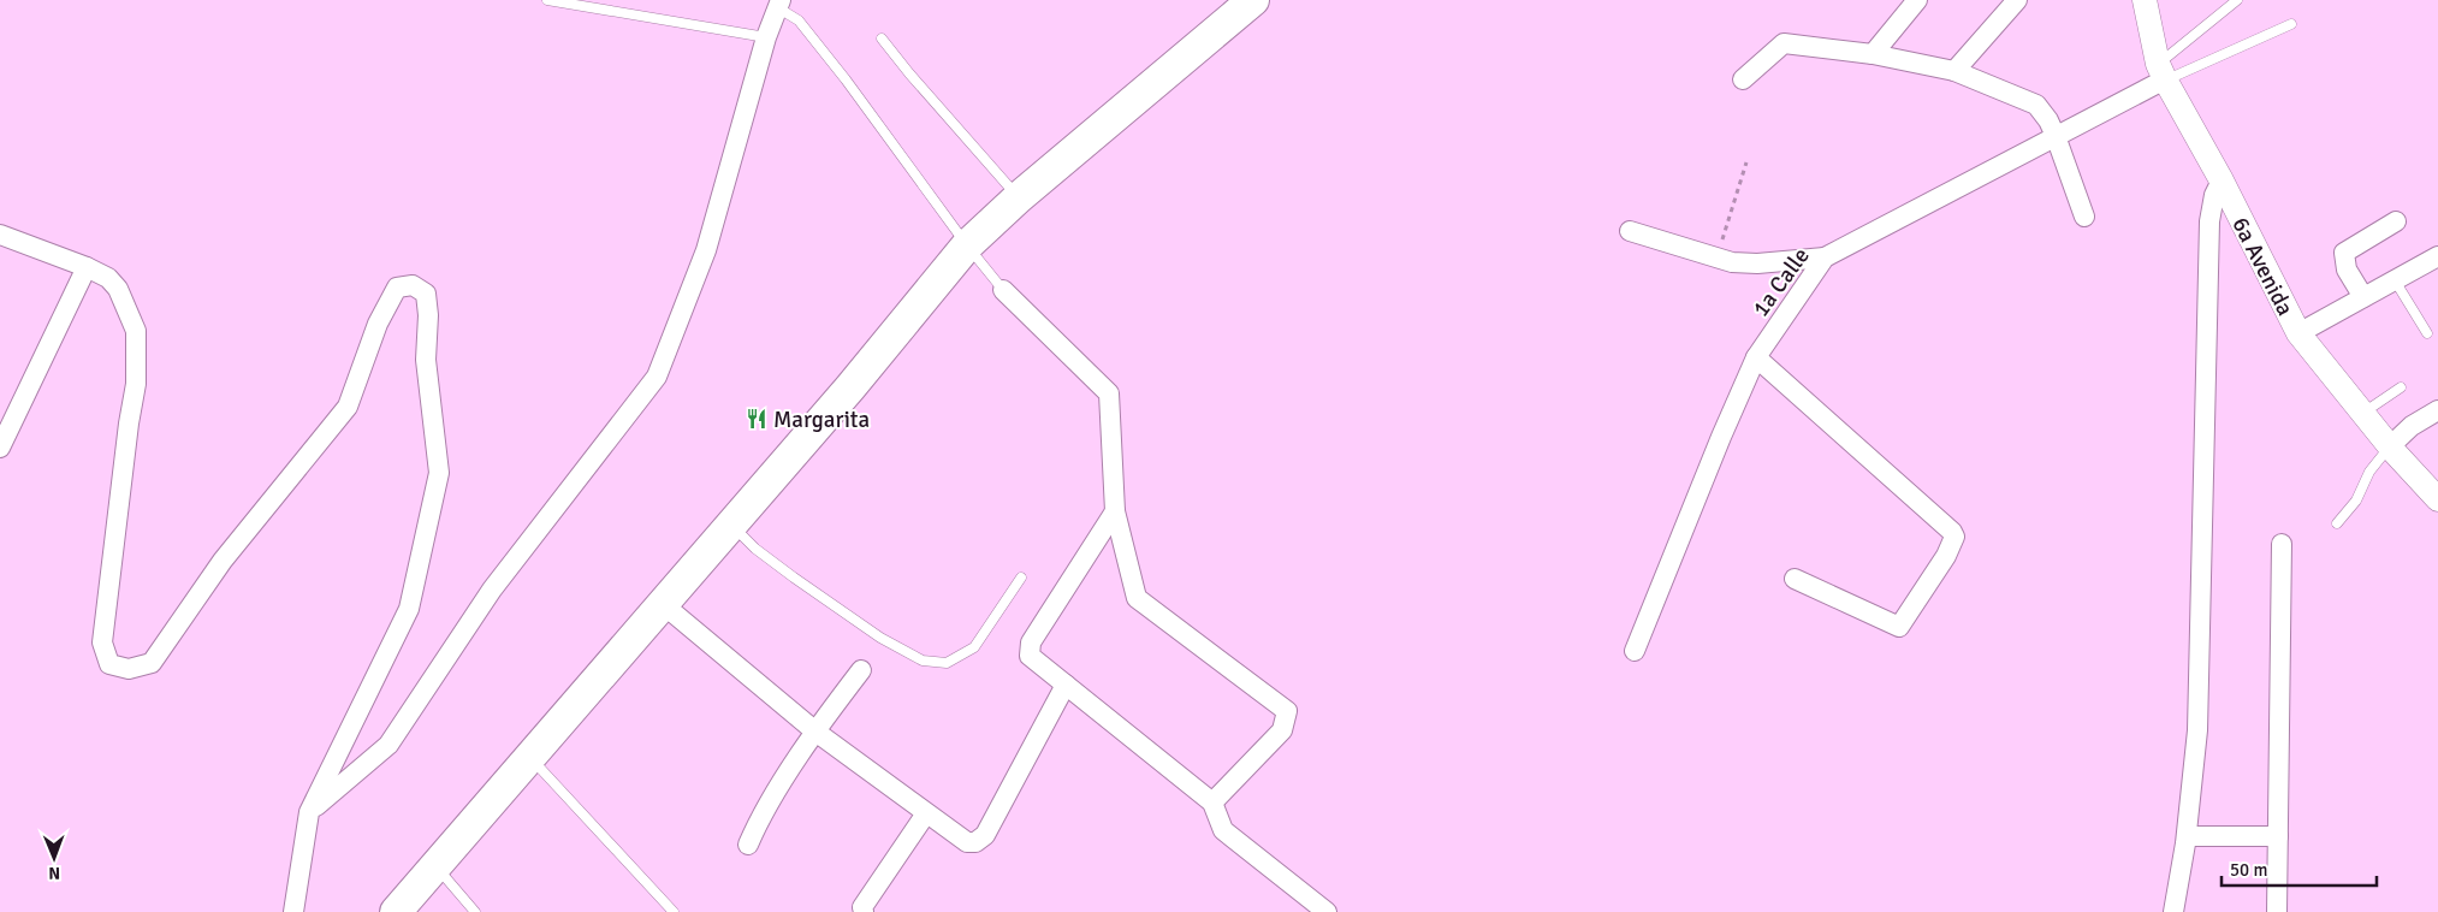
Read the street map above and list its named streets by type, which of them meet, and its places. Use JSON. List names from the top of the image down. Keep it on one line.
{"streets":{"street":["6a Avenida","1a Calle"]},"crossings":[["6a Avenida","1a Calle"]],"places":{"restaurant":["Margarita"]},"scale_bar":"50 m","north":"bottom"}
